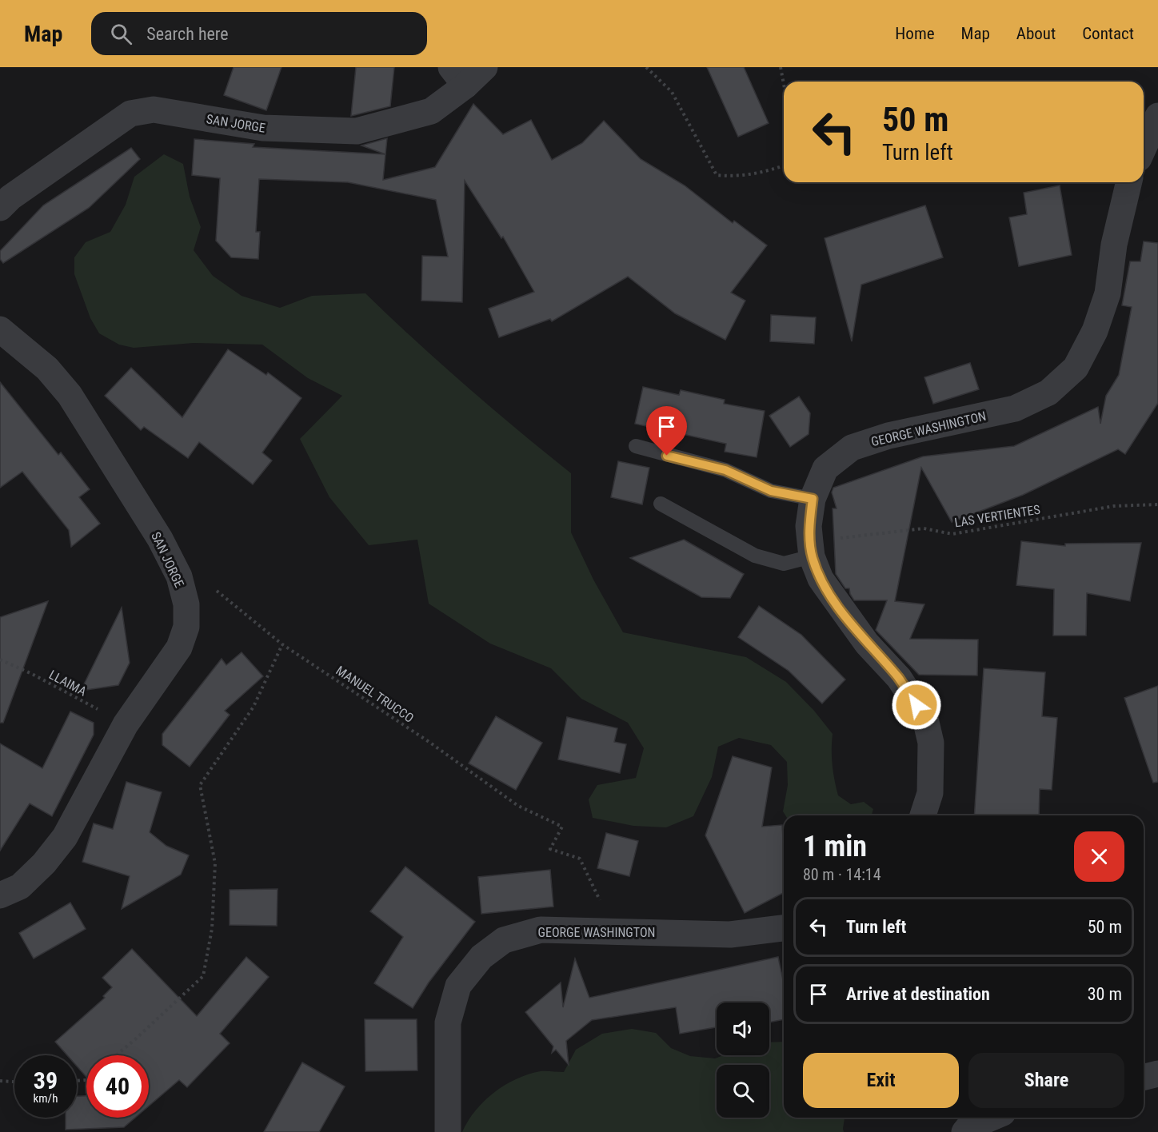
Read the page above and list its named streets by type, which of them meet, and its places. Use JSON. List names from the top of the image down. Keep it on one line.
{"streets":{"street":["SAN JORGE","GEORGE WASHINGTON"],"path":["LAS VERTIENTES","LLAIMA","MANUEL TRUCCO"]},"crossings":[["SAN JORGE","LLAIMA"],["SAN JORGE","MANUEL TRUCCO"],["GEORGE WASHINGTON","LAS VERTIENTES"],["GEORGE WASHINGTON","MANUEL TRUCCO"]],"page":{"header":"Map","search":"Search here","nav":["Home","Map","About","Contact"],"turn":["50 m","Turn left"],"heading":["1 min","80 m · 14:14"],"list":[{"name":"Turn left","value":"50 m"},{"name":"Arrive at destination","value":"30 m"}],"buttons":["Exit","Share"],"speed":"39 km/h","limit":"40"}}
